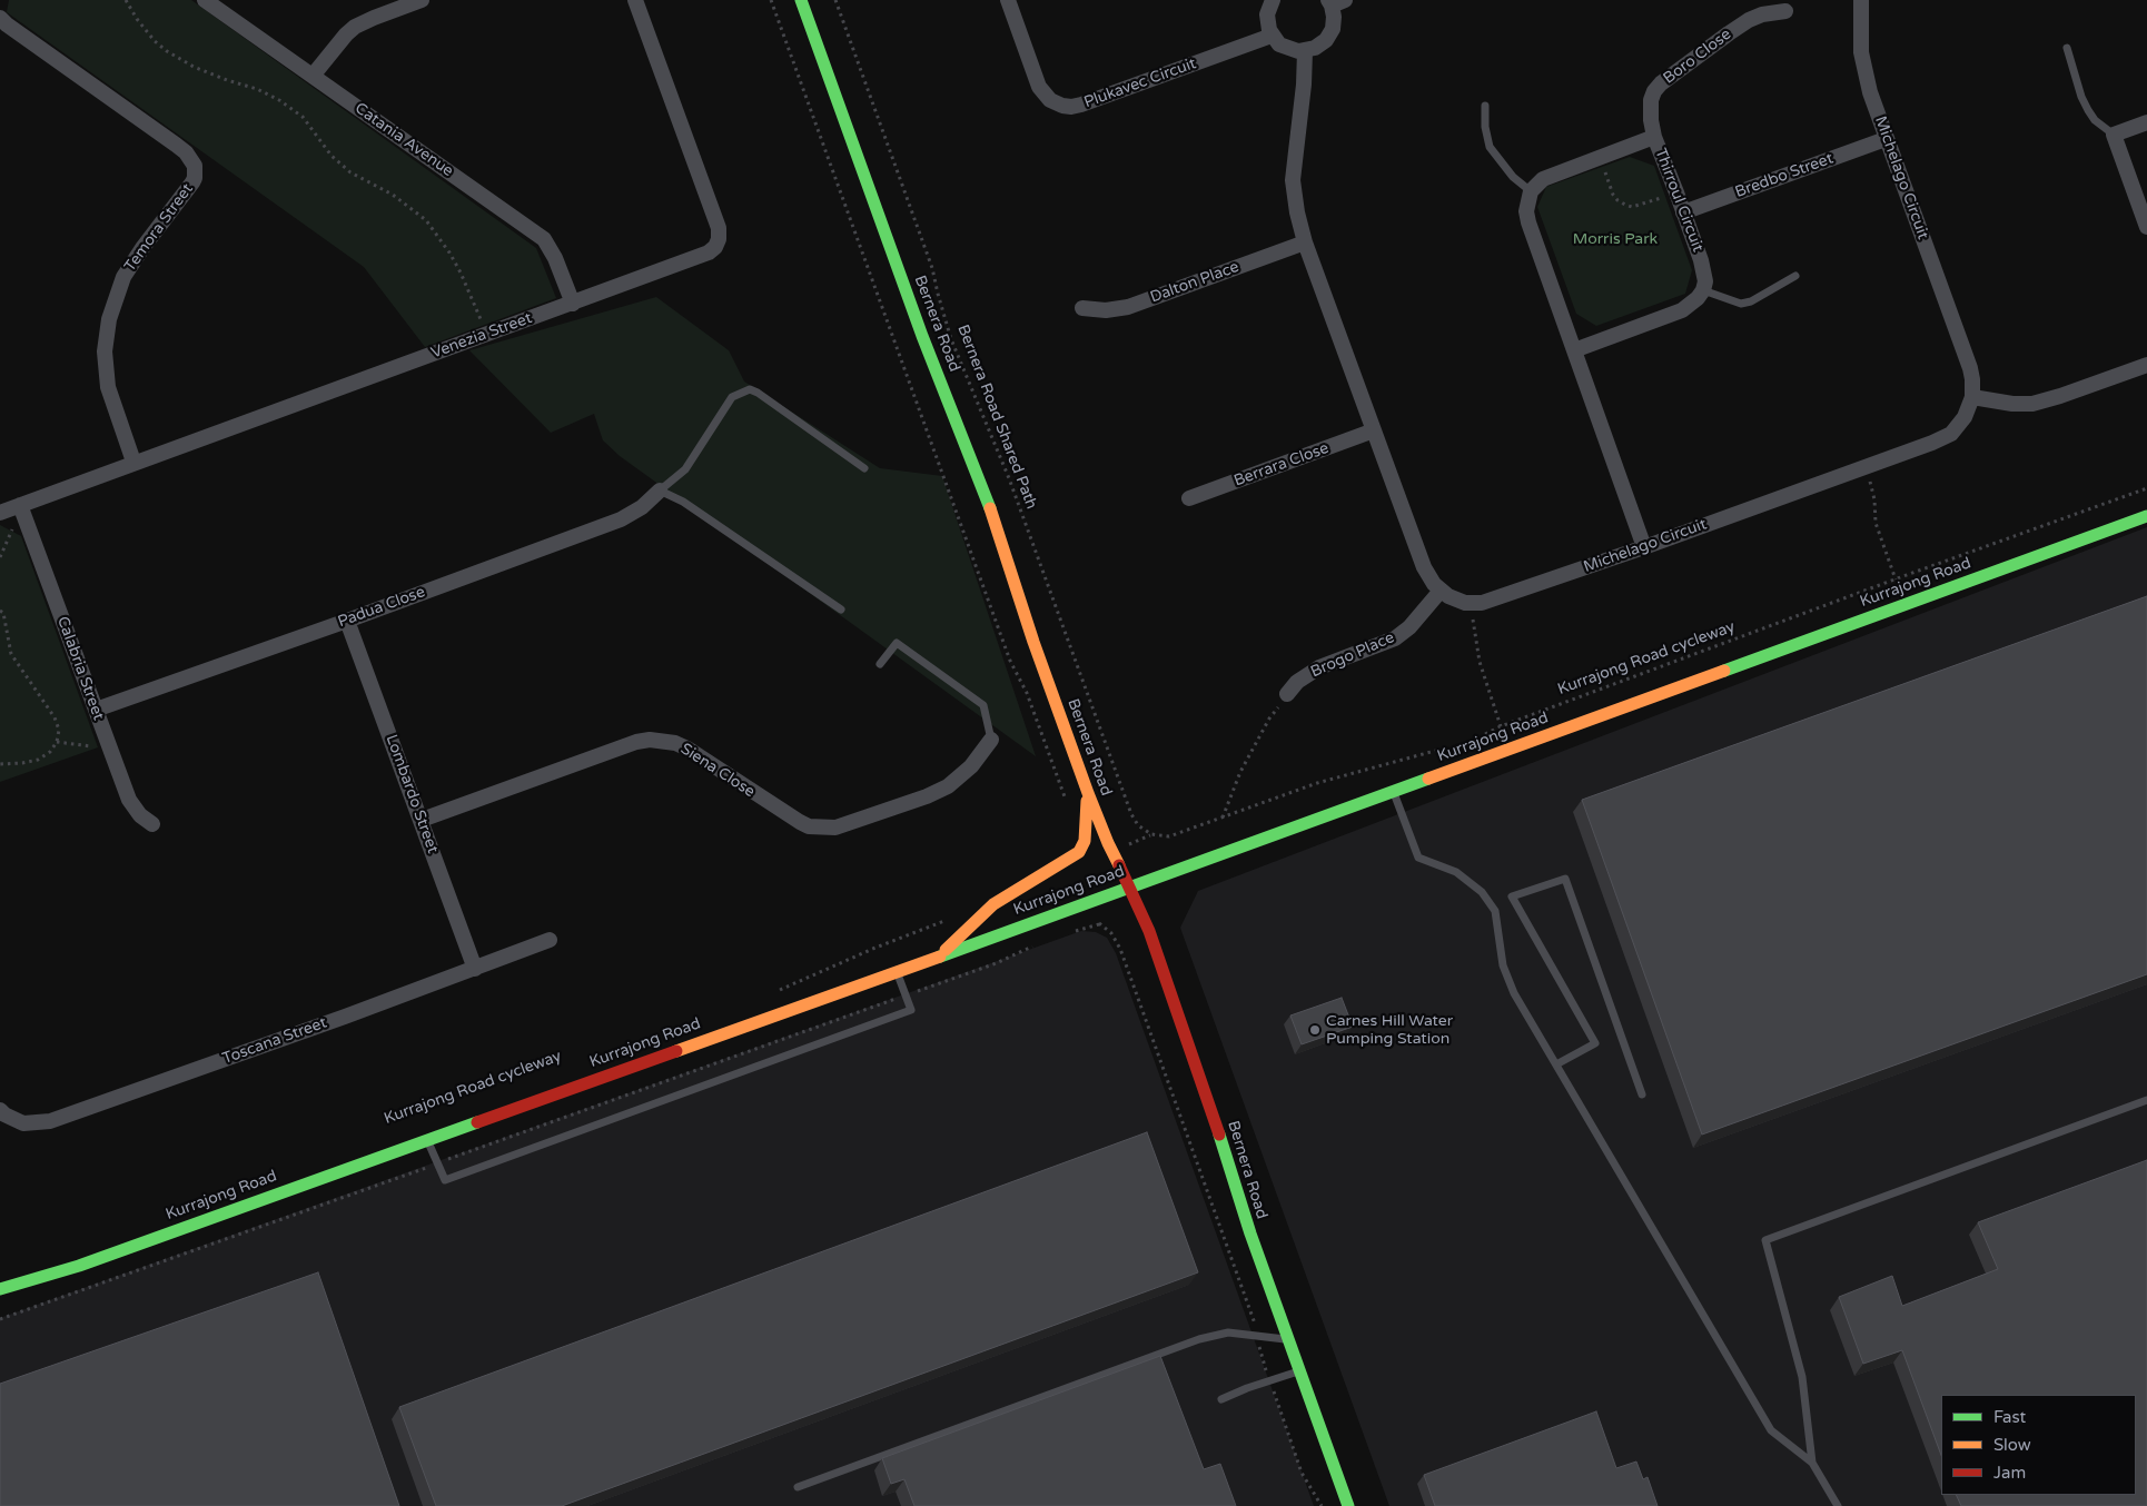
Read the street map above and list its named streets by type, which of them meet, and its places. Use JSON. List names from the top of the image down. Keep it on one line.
{"streets":{"main road":["Bernera Road","Kurrajong Road"],"street":["Boro Close","Plukavec Circuit","Catania Avenue","Bredbo Street","Michelago Circuit","Thirroul Circuit","Temora Street","Dalton Place","Venezia Street","Berrara Close","Padua Close","Brogo Place","Calabria Street","Siena Close","Lombardo Street","Toscana Street"],"path":["Bernera Road Shared Path","Kurrajong Road cycleway"]},"crossings":[["Boro Close","Thirroul Circuit"],["Catania Avenue","Venezia Street"],["Bredbo Street","Michelago Circuit"],["Bredbo Street","Thirroul Circuit"],["Michelago Circuit","Brogo Place"],["Temora Street","Venezia Street"],["Bernera Road","Kurrajong Road"],["Venezia Street","Calabria Street"],["Padua Close","Calabria Street"],["Padua Close","Lombardo Street"],["Siena Close","Lombardo Street"],["Lombardo Street","Toscana Street"]],"parks":["Morris Park"],"places":["Carnes Hill Water Pumping Station"],"legend":["Fast","Slow","Jam"]}
